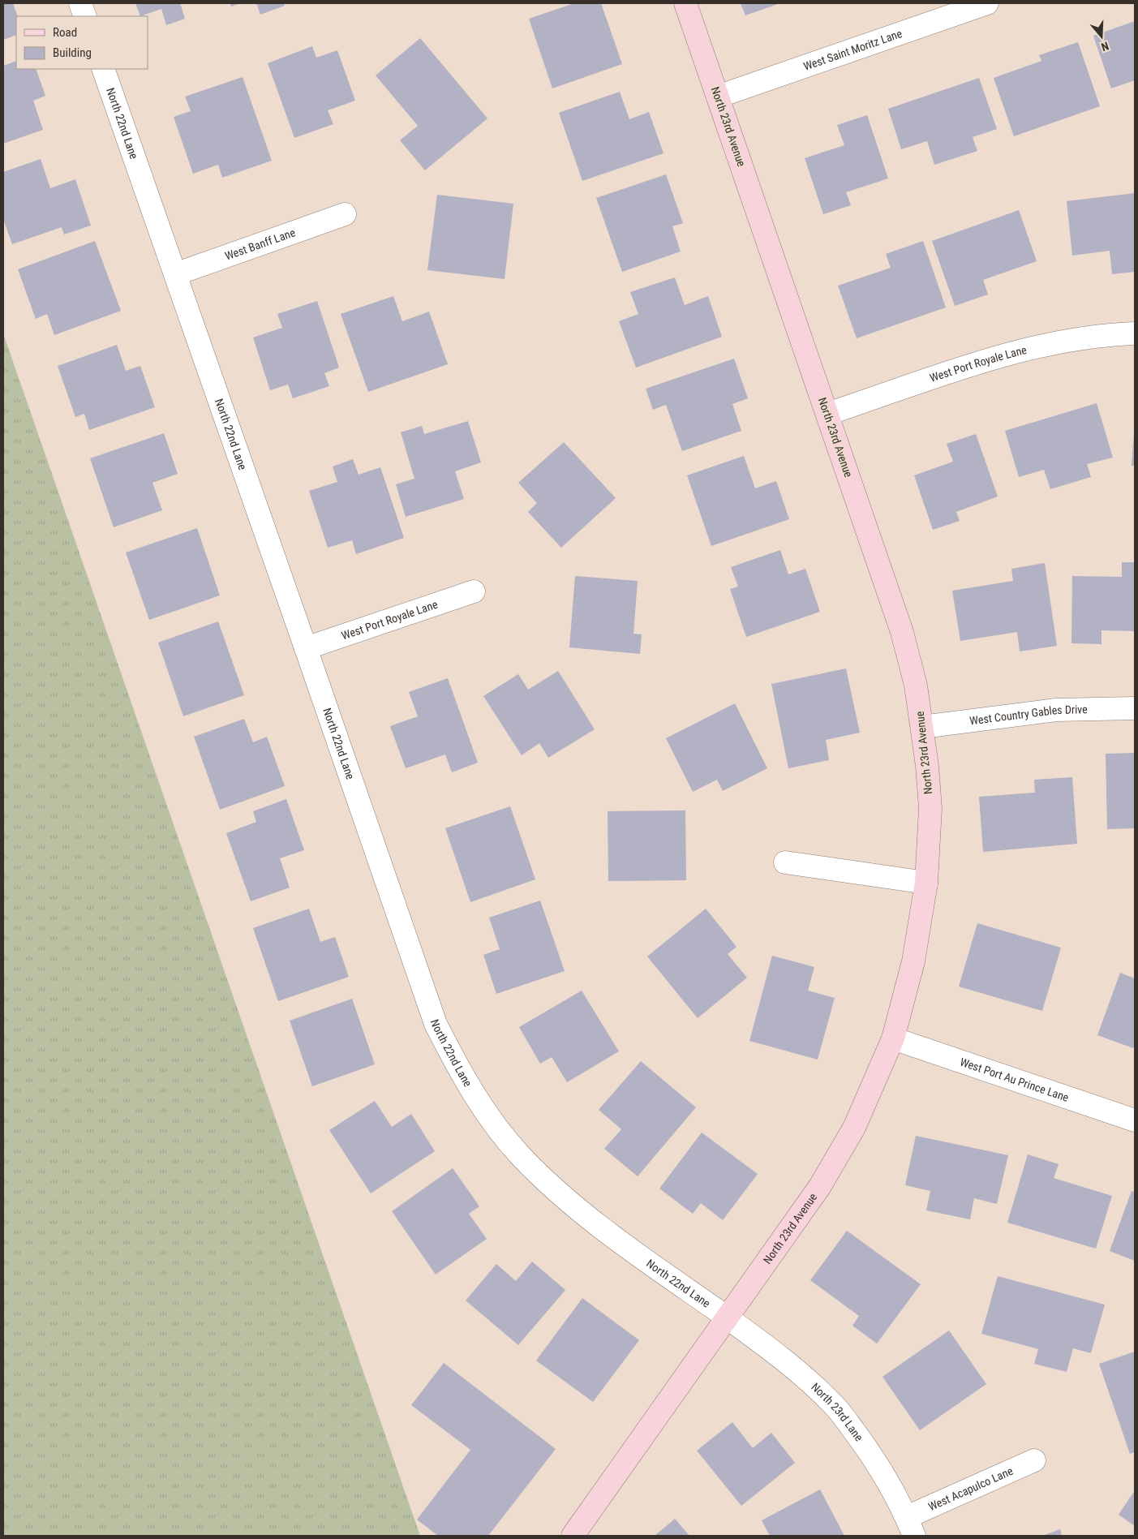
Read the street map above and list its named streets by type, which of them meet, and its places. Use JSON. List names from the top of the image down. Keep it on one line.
{"streets":{"street":["West Saint Moritz Lane","North 22nd Lane","North 23rd Avenue","West Banff Lane","West Port Royale Lane","West Country Gables Drive","West Port Au Prince Lane","North 23rd Lane","West Acapulco Lane"]},"crossings":[["West Saint Moritz Lane","North 23rd Avenue"],["North 22nd Lane","North 23rd Avenue"],["North 22nd Lane","West Banff Lane"],["North 22nd Lane","West Port Royale Lane"],["North 22nd Lane","North 23rd Lane"],["North 23rd Avenue","West Port Royale Lane"],["North 23rd Avenue","West Country Gables Drive"],["North 23rd Avenue","West Port Au Prince Lane"],["North 23rd Avenue","North 23rd Lane"],["North 23rd Lane","West Acapulco Lane"]],"legend":["Road","Building"],"north":"bottom"}
